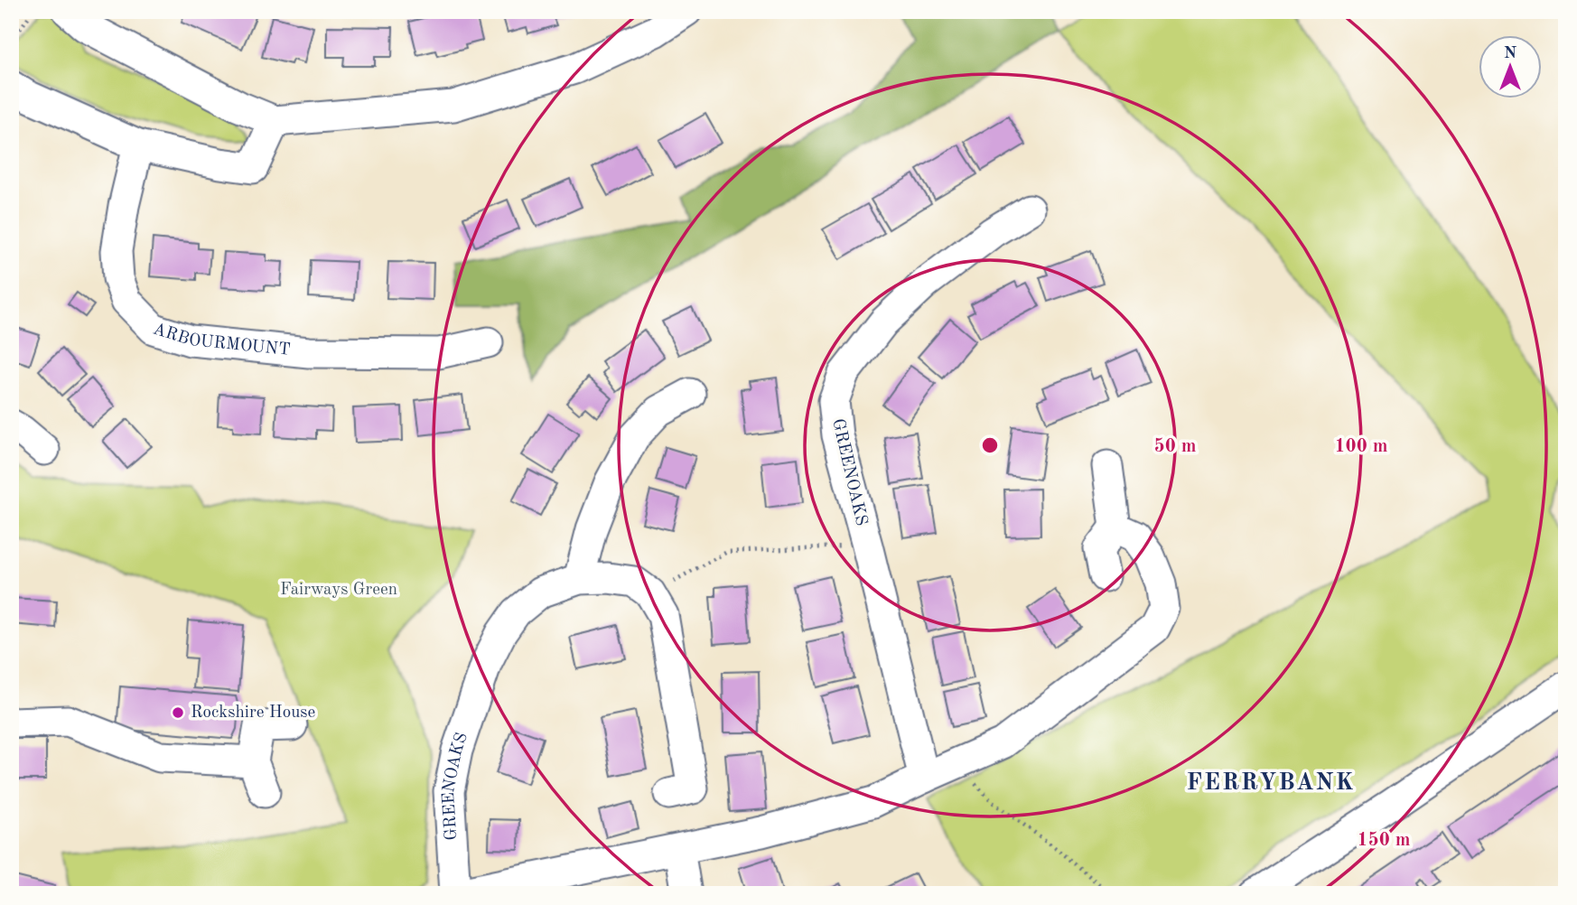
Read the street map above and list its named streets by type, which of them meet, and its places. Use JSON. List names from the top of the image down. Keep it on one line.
{"streets":{"street":["ARBOURMOUNT","GREENOAKS"]},"districts":["FERRYBANK"],"parks":["Fairways Green"],"places":["Rockshire House"],"north":"top","rings":["50 m","100 m","150 m"]}
